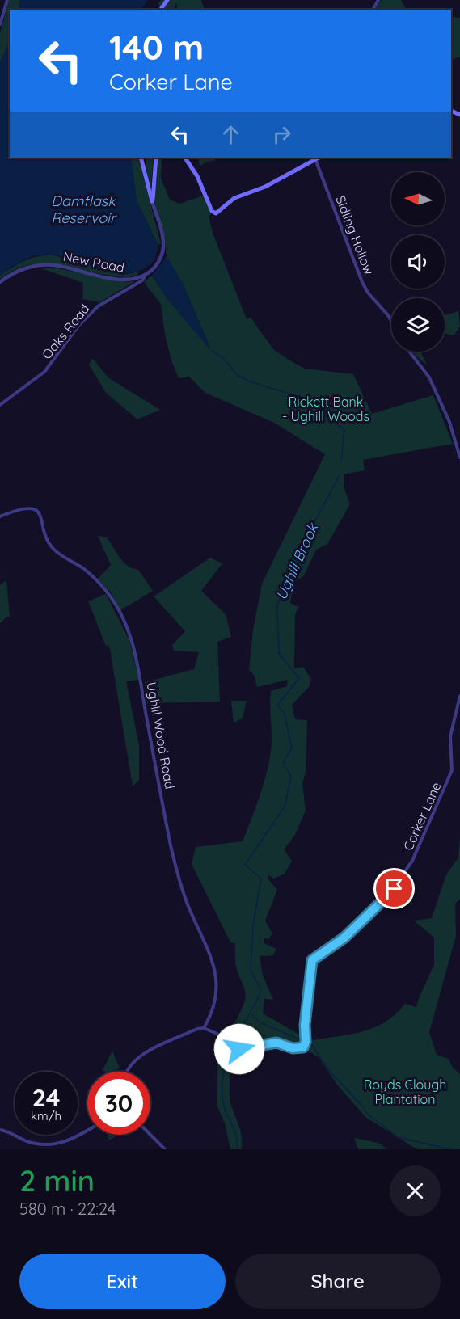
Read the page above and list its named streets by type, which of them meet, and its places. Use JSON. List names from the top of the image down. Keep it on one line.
{"streets":{"street":["Sidling Hollow","New Road","Oaks Road","Ughill Wood Road","Corker Lane"]},"crossings":[["New Road","Oaks Road"],["Ughill Wood Road","Corker Lane"]],"water":["Damflask Reservoir","Ughill Brook"],"parks":["Rickett Bank - Ughill Woods","Royds Clough Plantation"],"north":"left","page":{"turn":["140 m","Corker Lane"],"speed":"24 km/h","limit":"30","heading":["2 min","580 m · 22:24"],"buttons":["Exit","Share"]}}
